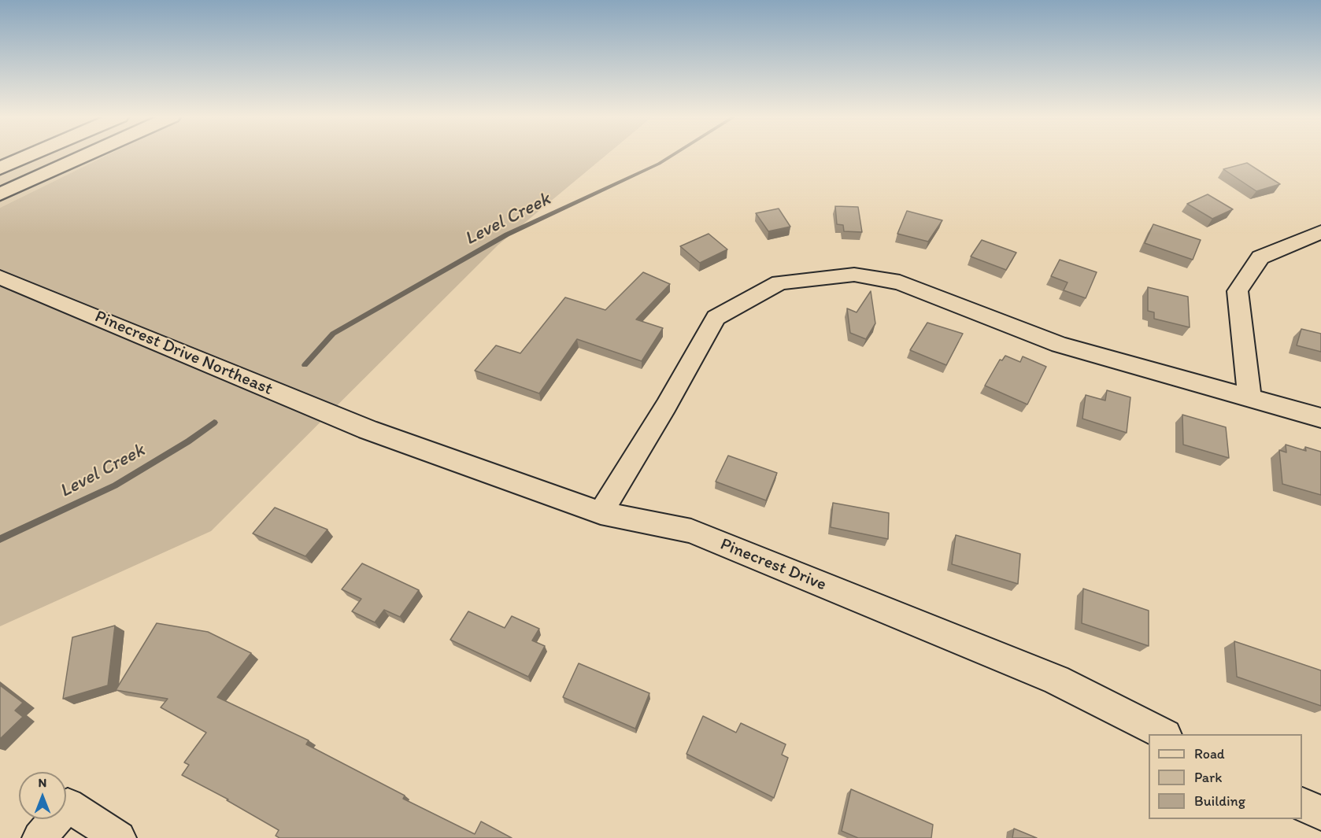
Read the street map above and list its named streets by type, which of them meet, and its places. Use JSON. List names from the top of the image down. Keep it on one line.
{"streets":{"street":["Pinecrest Drive Northeast","Pinecrest Drive"]},"crossings":[["Pinecrest Drive Northeast","Pinecrest Drive"]],"water":["Level Creek"],"legend":["Road","Park","Building"],"north":"top"}
